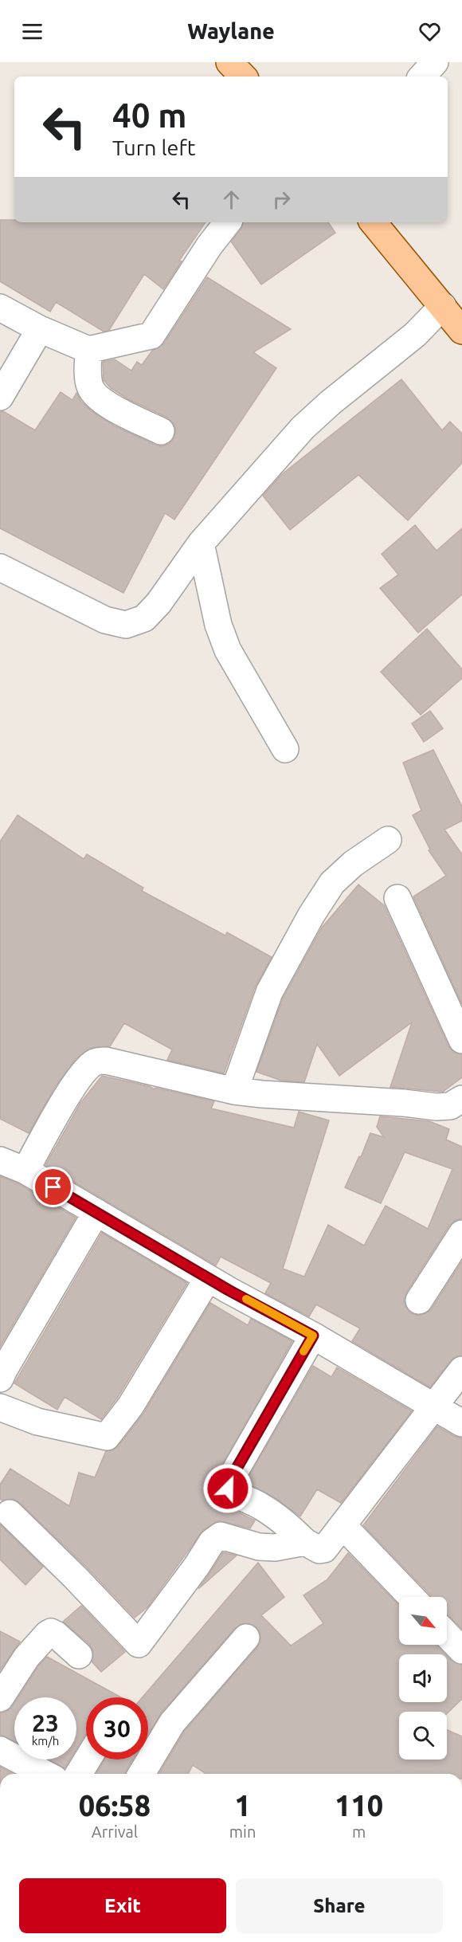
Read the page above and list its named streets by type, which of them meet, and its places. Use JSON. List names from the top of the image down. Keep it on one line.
{"north":"bottom right","page":{"header":"Waylane","turn":["40 m","Turn left"],"speed":"23 km/h","limit":"30","eta":["06:58","Arrival","1","min","110","m"],"buttons":["Exit","Share"]}}
